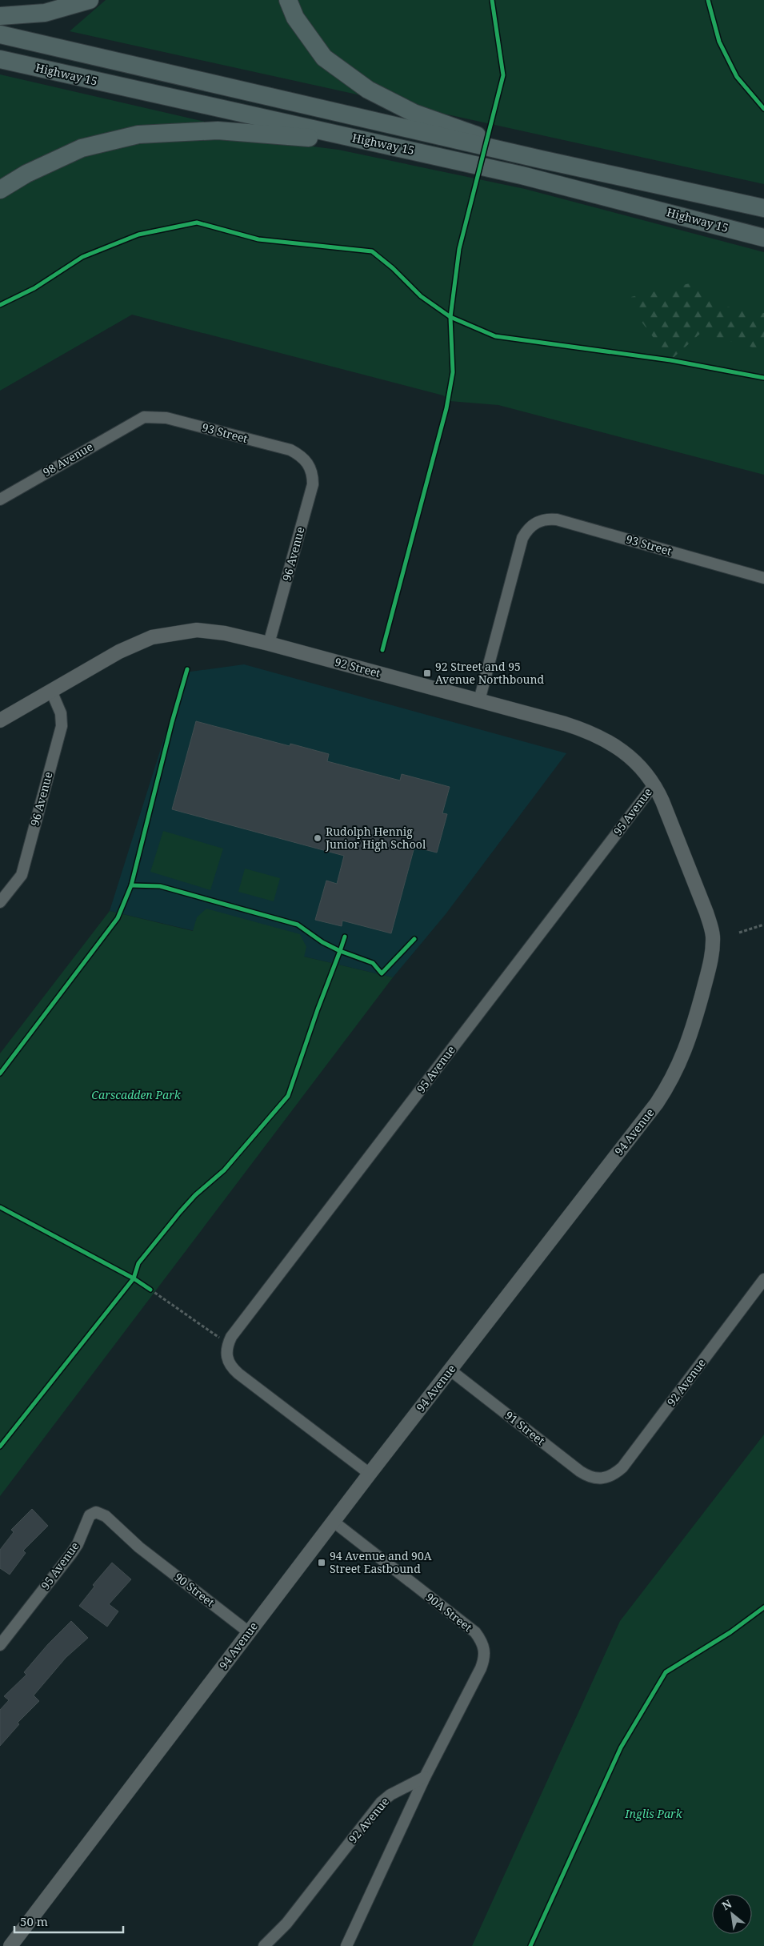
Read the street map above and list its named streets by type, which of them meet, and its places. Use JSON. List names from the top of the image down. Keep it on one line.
{"streets":{"main road":["Highway 15"],"street":["93 Street","98 Avenue","96 Avenue","92 Street","95 Avenue","94 Avenue","92 Avenue","91 Street","90 Street","90A Street"]},"crossings":[["93 Street","98 Avenue"],["93 Street","96 Avenue"],["93 Street","92 Street"],["96 Avenue","92 Street"],["92 Street","95 Avenue"],["92 Street","94 Avenue"],["95 Avenue","94 Avenue"],["95 Avenue","90 Street"],["94 Avenue","91 Street"],["94 Avenue","90 Street"],["94 Avenue","90A Street"],["92 Avenue","91 Street"],["92 Avenue","90A Street"]],"parks":["Carscadden Park","Inglis Park"],"places":{"transit":["92 Street and 95 Avenue Northbound","94 Avenue and 90A Street Eastbound"],"other":["Rudolph Hennig Junior High School"]},"scale_bar":"50 m","north":"top left"}
